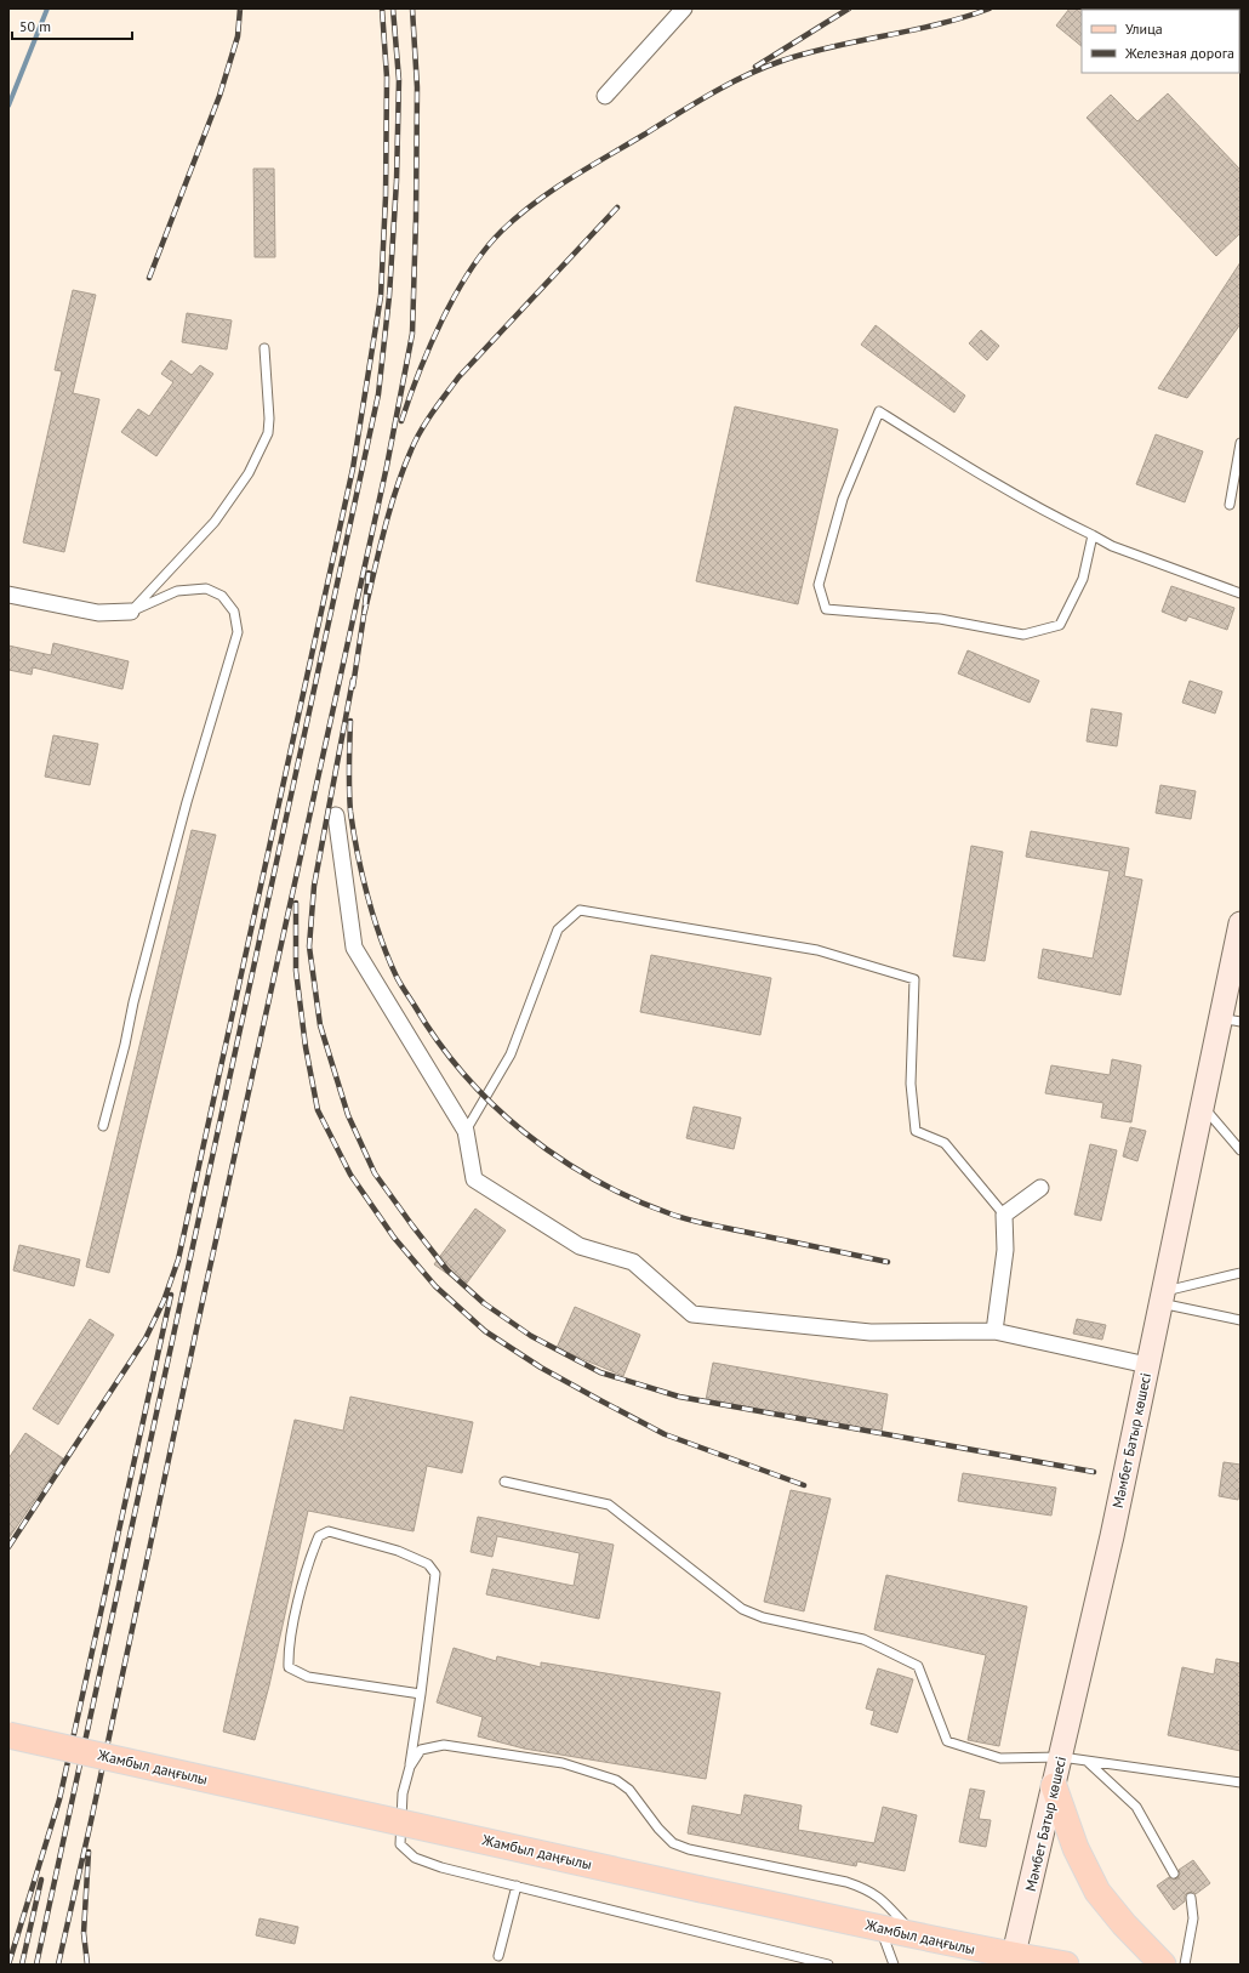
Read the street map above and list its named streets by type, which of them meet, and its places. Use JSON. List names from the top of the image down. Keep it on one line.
{"streets":{"main road":["Мәмбет Батыр көшесі","Жамбыл даңғылы"]},"crossings":[["Мәмбет Батыр көшесі","Жамбыл даңғылы"]],"legend":["Улица","Железная дорога"],"scale_bar":"50 m"}
